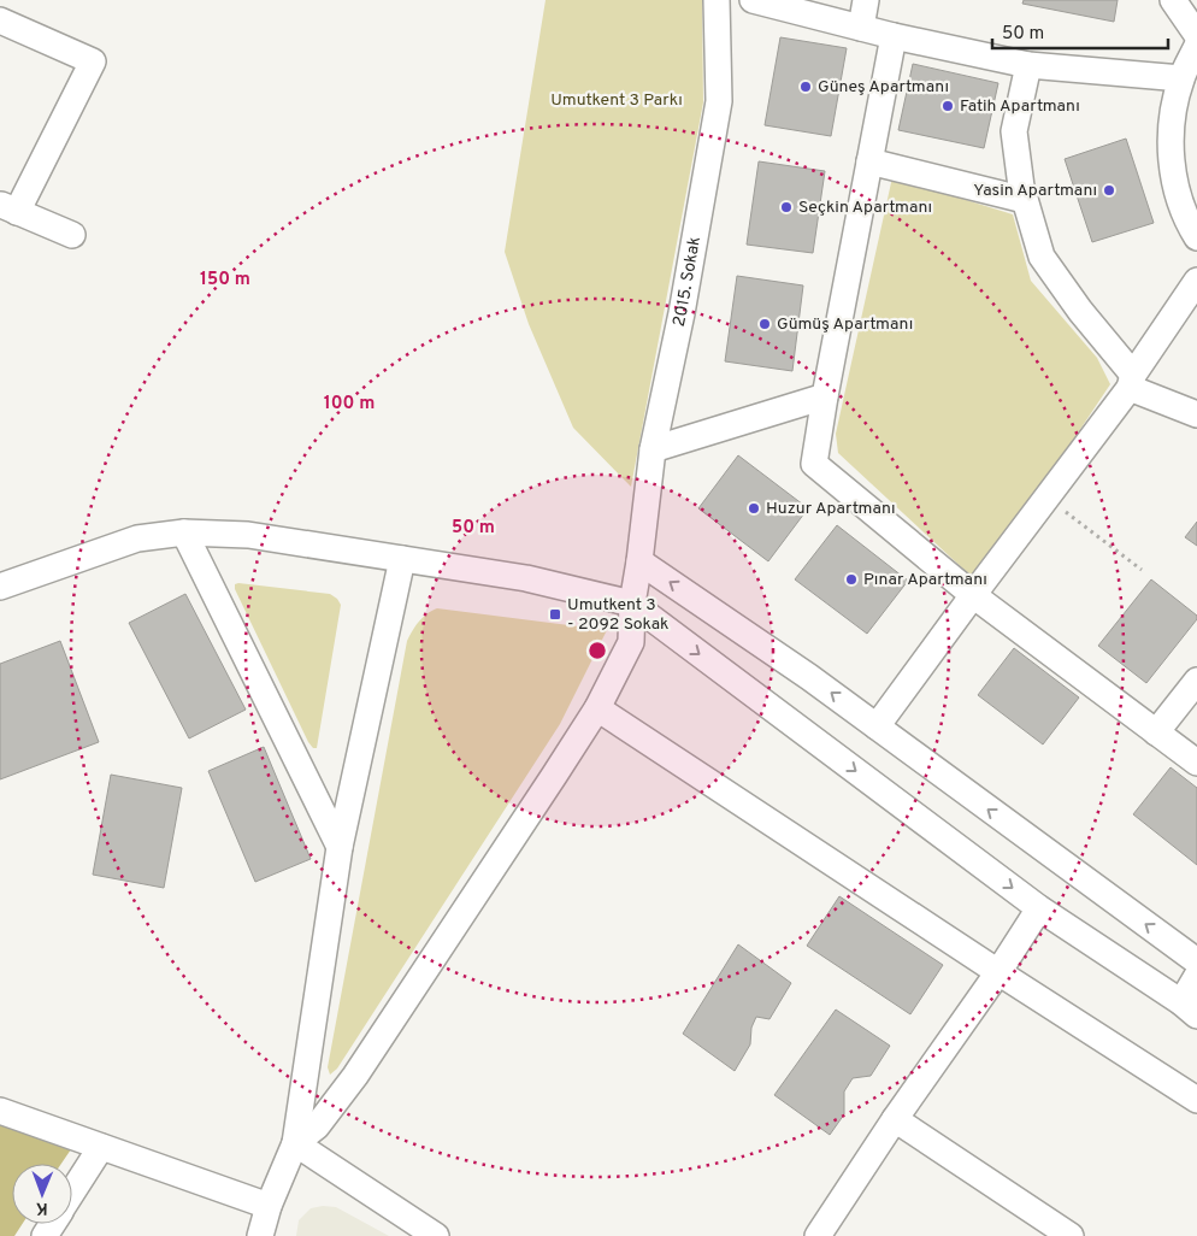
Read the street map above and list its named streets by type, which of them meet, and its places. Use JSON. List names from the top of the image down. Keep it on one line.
{"streets":{"street":["2015. Sokak"]},"parks":["Umutkent 3 Parkı"],"places":{"other":["Güneş Apartmanı","Fatih Apartmanı","Yasin Apartmanı","Seçkin Apartmanı","Gümüş Apartmanı","Huzur Apartmanı","Pınar Apartmanı"],"transit":["Umutkent 3 - 2092 Sokak"]},"scale_bar":"50 m","north":"bottom","rings":["150 m","100 m","50 m"]}
